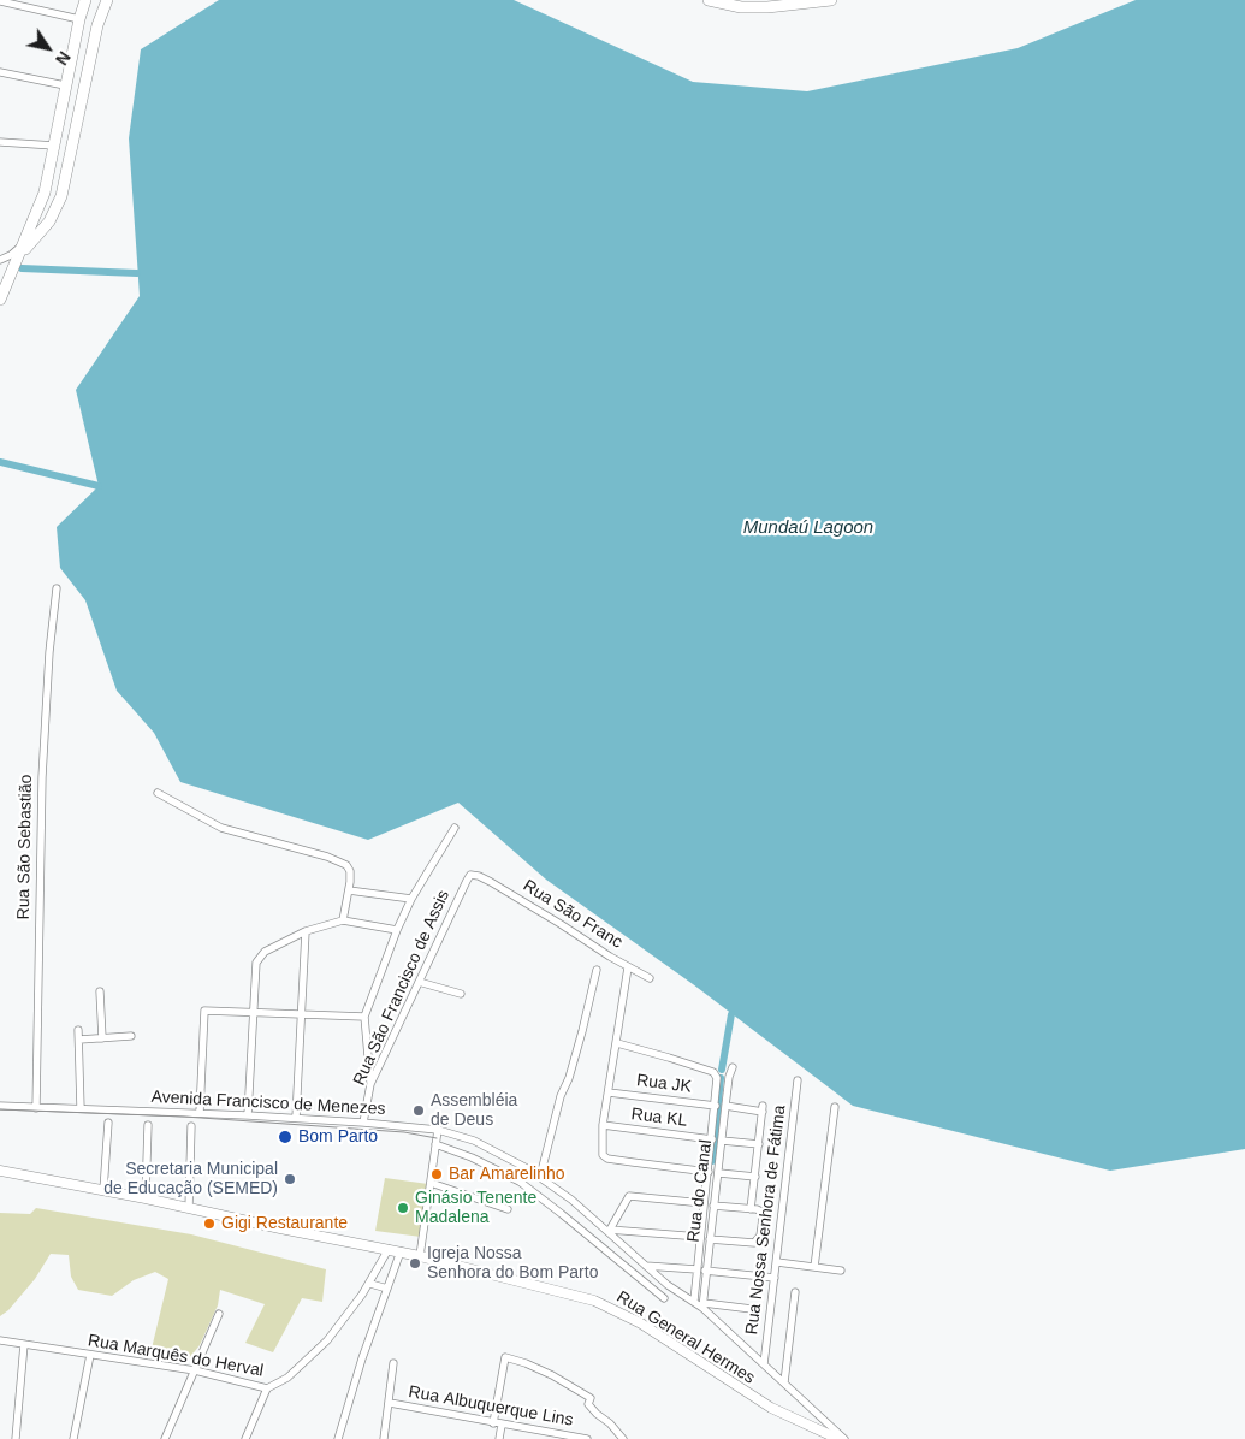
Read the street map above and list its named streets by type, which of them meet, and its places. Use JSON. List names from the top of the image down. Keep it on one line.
{"streets":{"street":["Rua São Sebastião","Rua São Franc","Rua São Francisco de Assis","Rua JK","Avenida Francisco de Menezes","Rua KL","Rua do Canal","Rua Nossa Senhora de Fátima","Rua General Hermes","Rua Marquês do Herval","Rua Albuquerque Lins"]},"crossings":[["Rua São Sebastião","Avenida Francisco de Menezes"],["Rua São Franc","Rua São Francisco de Assis"],["Rua São Francisco de Assis","Avenida Francisco de Menezes"],["Rua JK","Rua do Canal"],["Avenida Francisco de Menezes","Rua do Canal"],["Avenida Francisco de Menezes","Rua Nossa Senhora de Fátima"],["Rua KL","Rua do Canal"],["Rua General Hermes","Rua Marquês do Herval"]],"water":["Mundaú Lagoon"],"places":["Assembléia de Deus","Bom Parto","Bar Amarelinho","Secretaria Municipal de Educação (SEMED)","Ginásio Tenente Madalena","Gigi Restaurante","Igreja Nossa Senhora do Bom Parto"],"north":"bottom right"}
